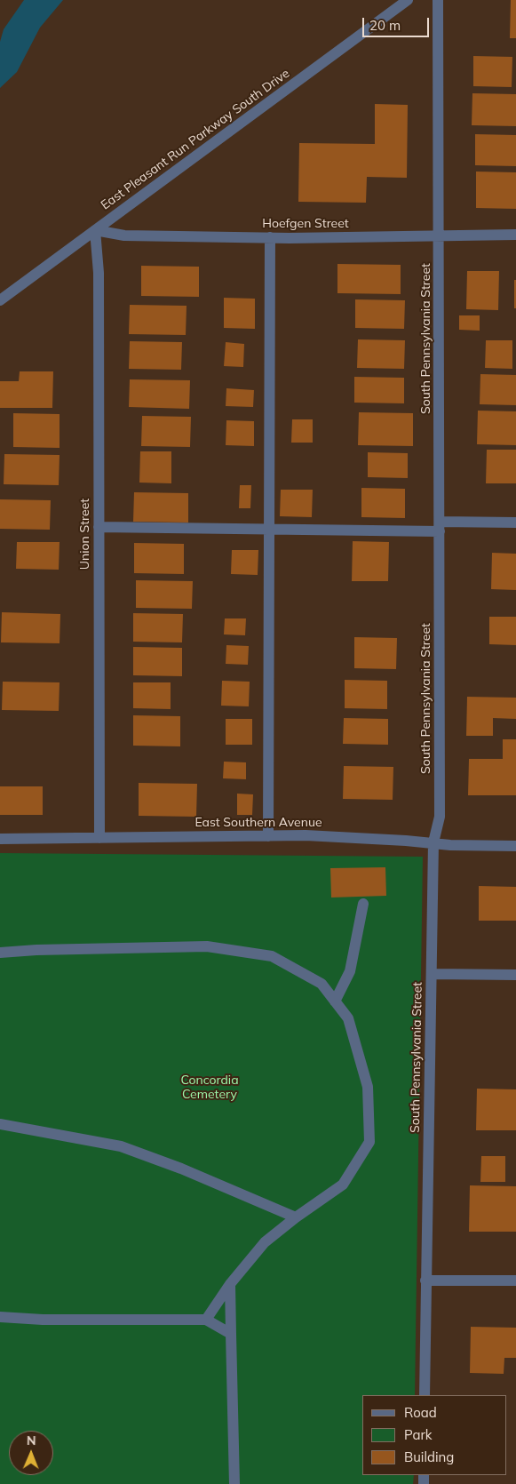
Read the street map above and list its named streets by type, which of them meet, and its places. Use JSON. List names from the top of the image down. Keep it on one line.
{"streets":{"street":["East Pleasant Run Parkway South Drive","Hoefgen Street","South Pennsylvania Street","Union Street","East Southern Avenue"]},"crossings":[["East Pleasant Run Parkway South Drive","Hoefgen Street"],["East Pleasant Run Parkway South Drive","Union Street"],["Hoefgen Street","South Pennsylvania Street"],["Hoefgen Street","Union Street"],["South Pennsylvania Street","East Southern Avenue"],["Union Street","East Southern Avenue"]],"parks":["Concordia Cemetery"],"legend":["Road","Park","Building"],"scale_bar":"20 m","north":"top"}
